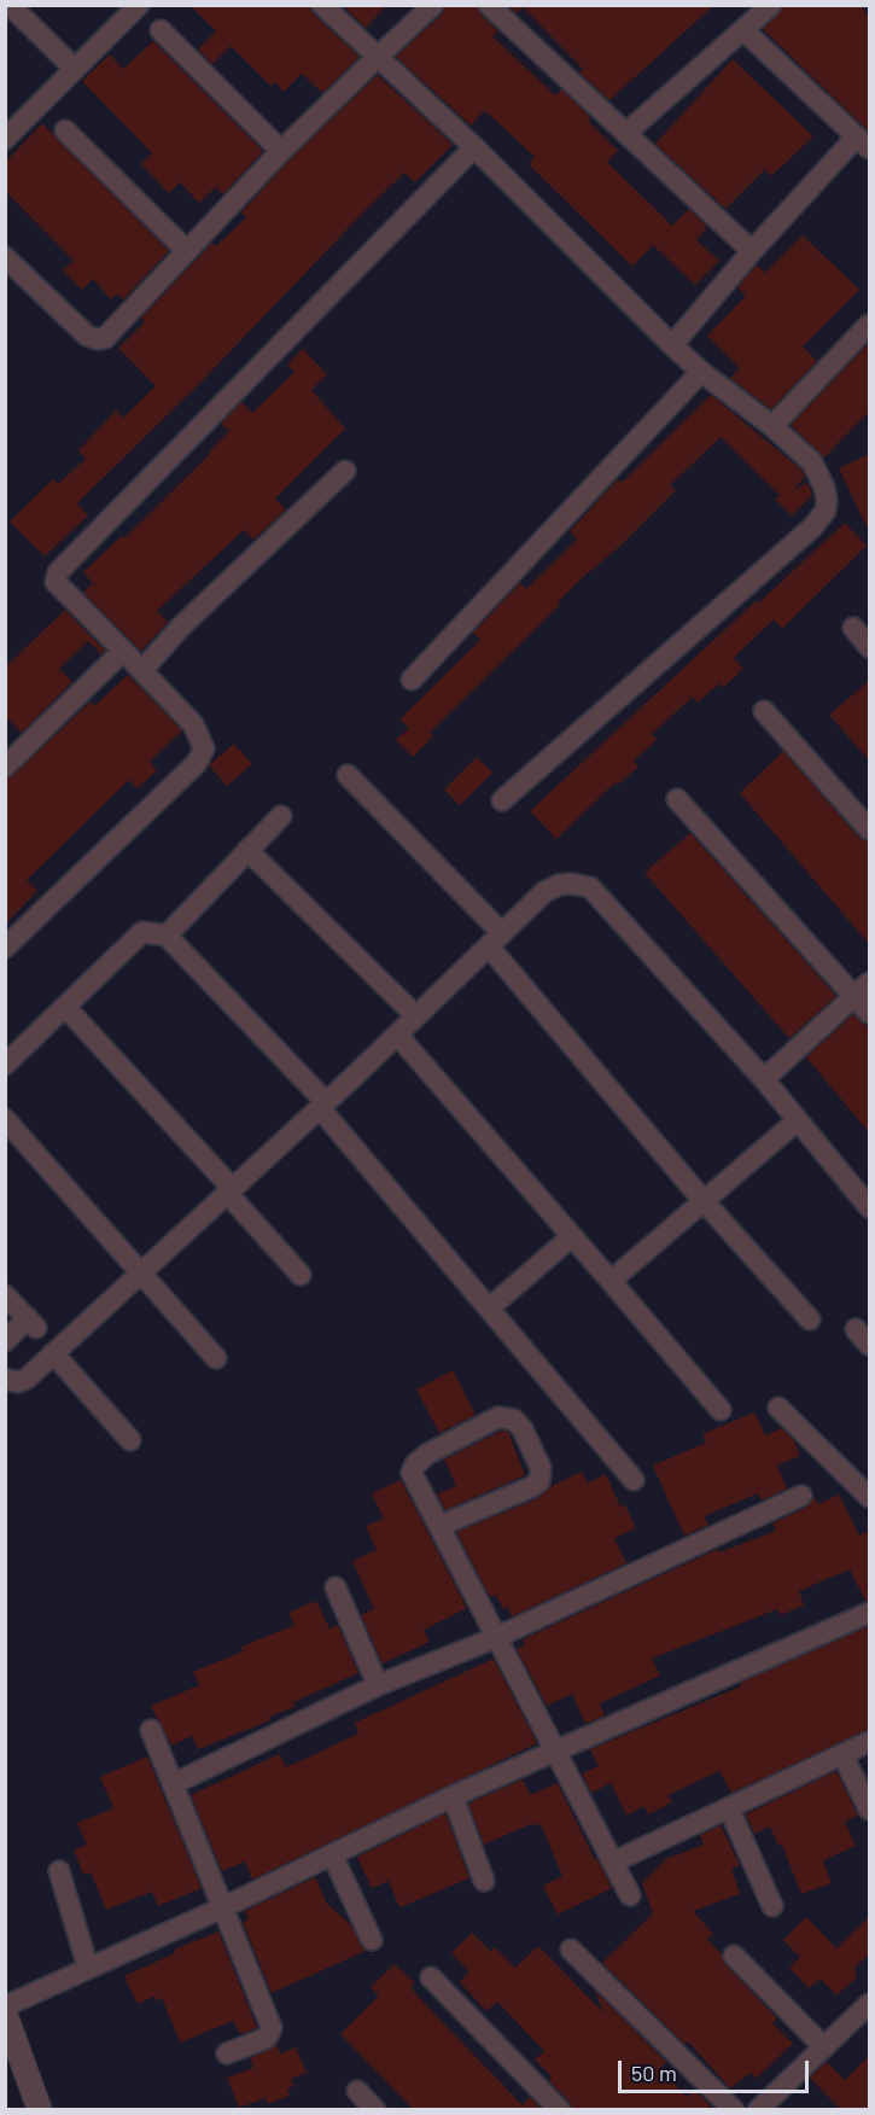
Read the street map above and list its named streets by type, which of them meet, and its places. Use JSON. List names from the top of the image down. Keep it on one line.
{"scale_bar":"50 m"}
